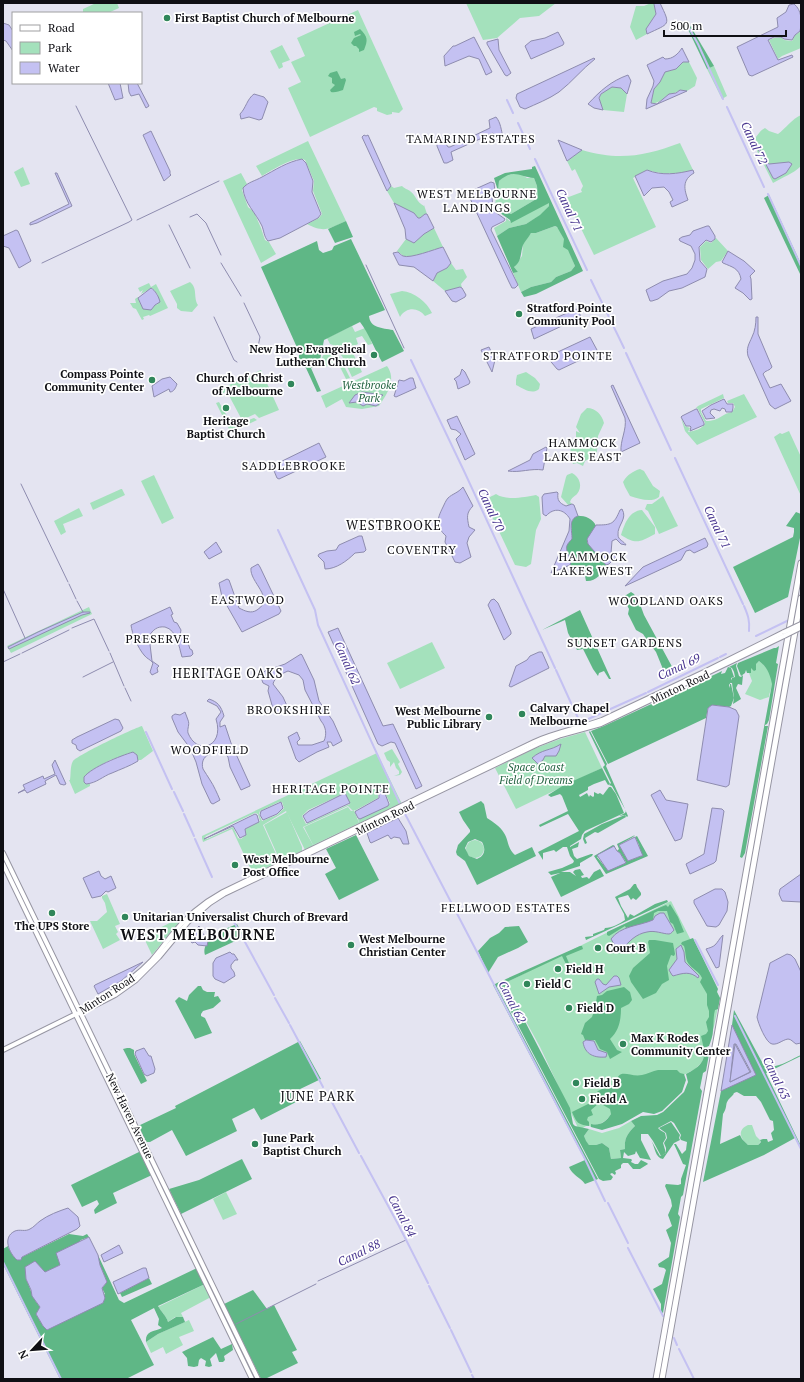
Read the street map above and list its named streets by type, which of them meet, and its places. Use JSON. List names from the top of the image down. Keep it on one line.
{"streets":{"main road":["Minton Road","New Haven Avenue"]},"crossings":[["Minton Road","New Haven Avenue"]],"districts":["TAMARIND ESTATES","WEST MELBOURNE LANDINGS","STRATFORD POINTE","HAMMOCK LAKES EAST","SADDLEBROOKE","WESTBROOKE","COVENTRY","HAMMOCK LAKES WEST","EASTWOOD","WOODLAND OAKS","PRESERVE","SUNSET GARDENS","HERITAGE OAKS","BROOKSHIRE","WOODFIELD","HERITAGE POINTE","FELLWOOD ESTATES","WEST MELBOURNE","JUNE PARK"],"water":["Canal 72","Canal 71","Canal 70","Canal 62","Canal 69","Canal 63","Canal 84","Canal 88"],"parks":["Westbrooke Park","Space Coast Field of Dreams"],"places":["First Baptist Church of Melbourne","Stratford Pointe Community Pool","New Hope Evangelical Lutheran Church","Compass Pointe Community Center","Church of Christ of Melbourne","Heritage Baptist Church","Calvary Chapel Melbourne","West Melbourne Public Library","West Melbourne Post Office","The UPS Store","Unitarian Universalist Church of Brevard","West Melbourne Christian Center","Court B","Field H","Field C","Field D","Max K Rodes Community Center","Field B","Field A","June Park Baptist Church"],"legend":["Road","Park","Water"],"scale_bar":"500 m","north":"bottom left"}
